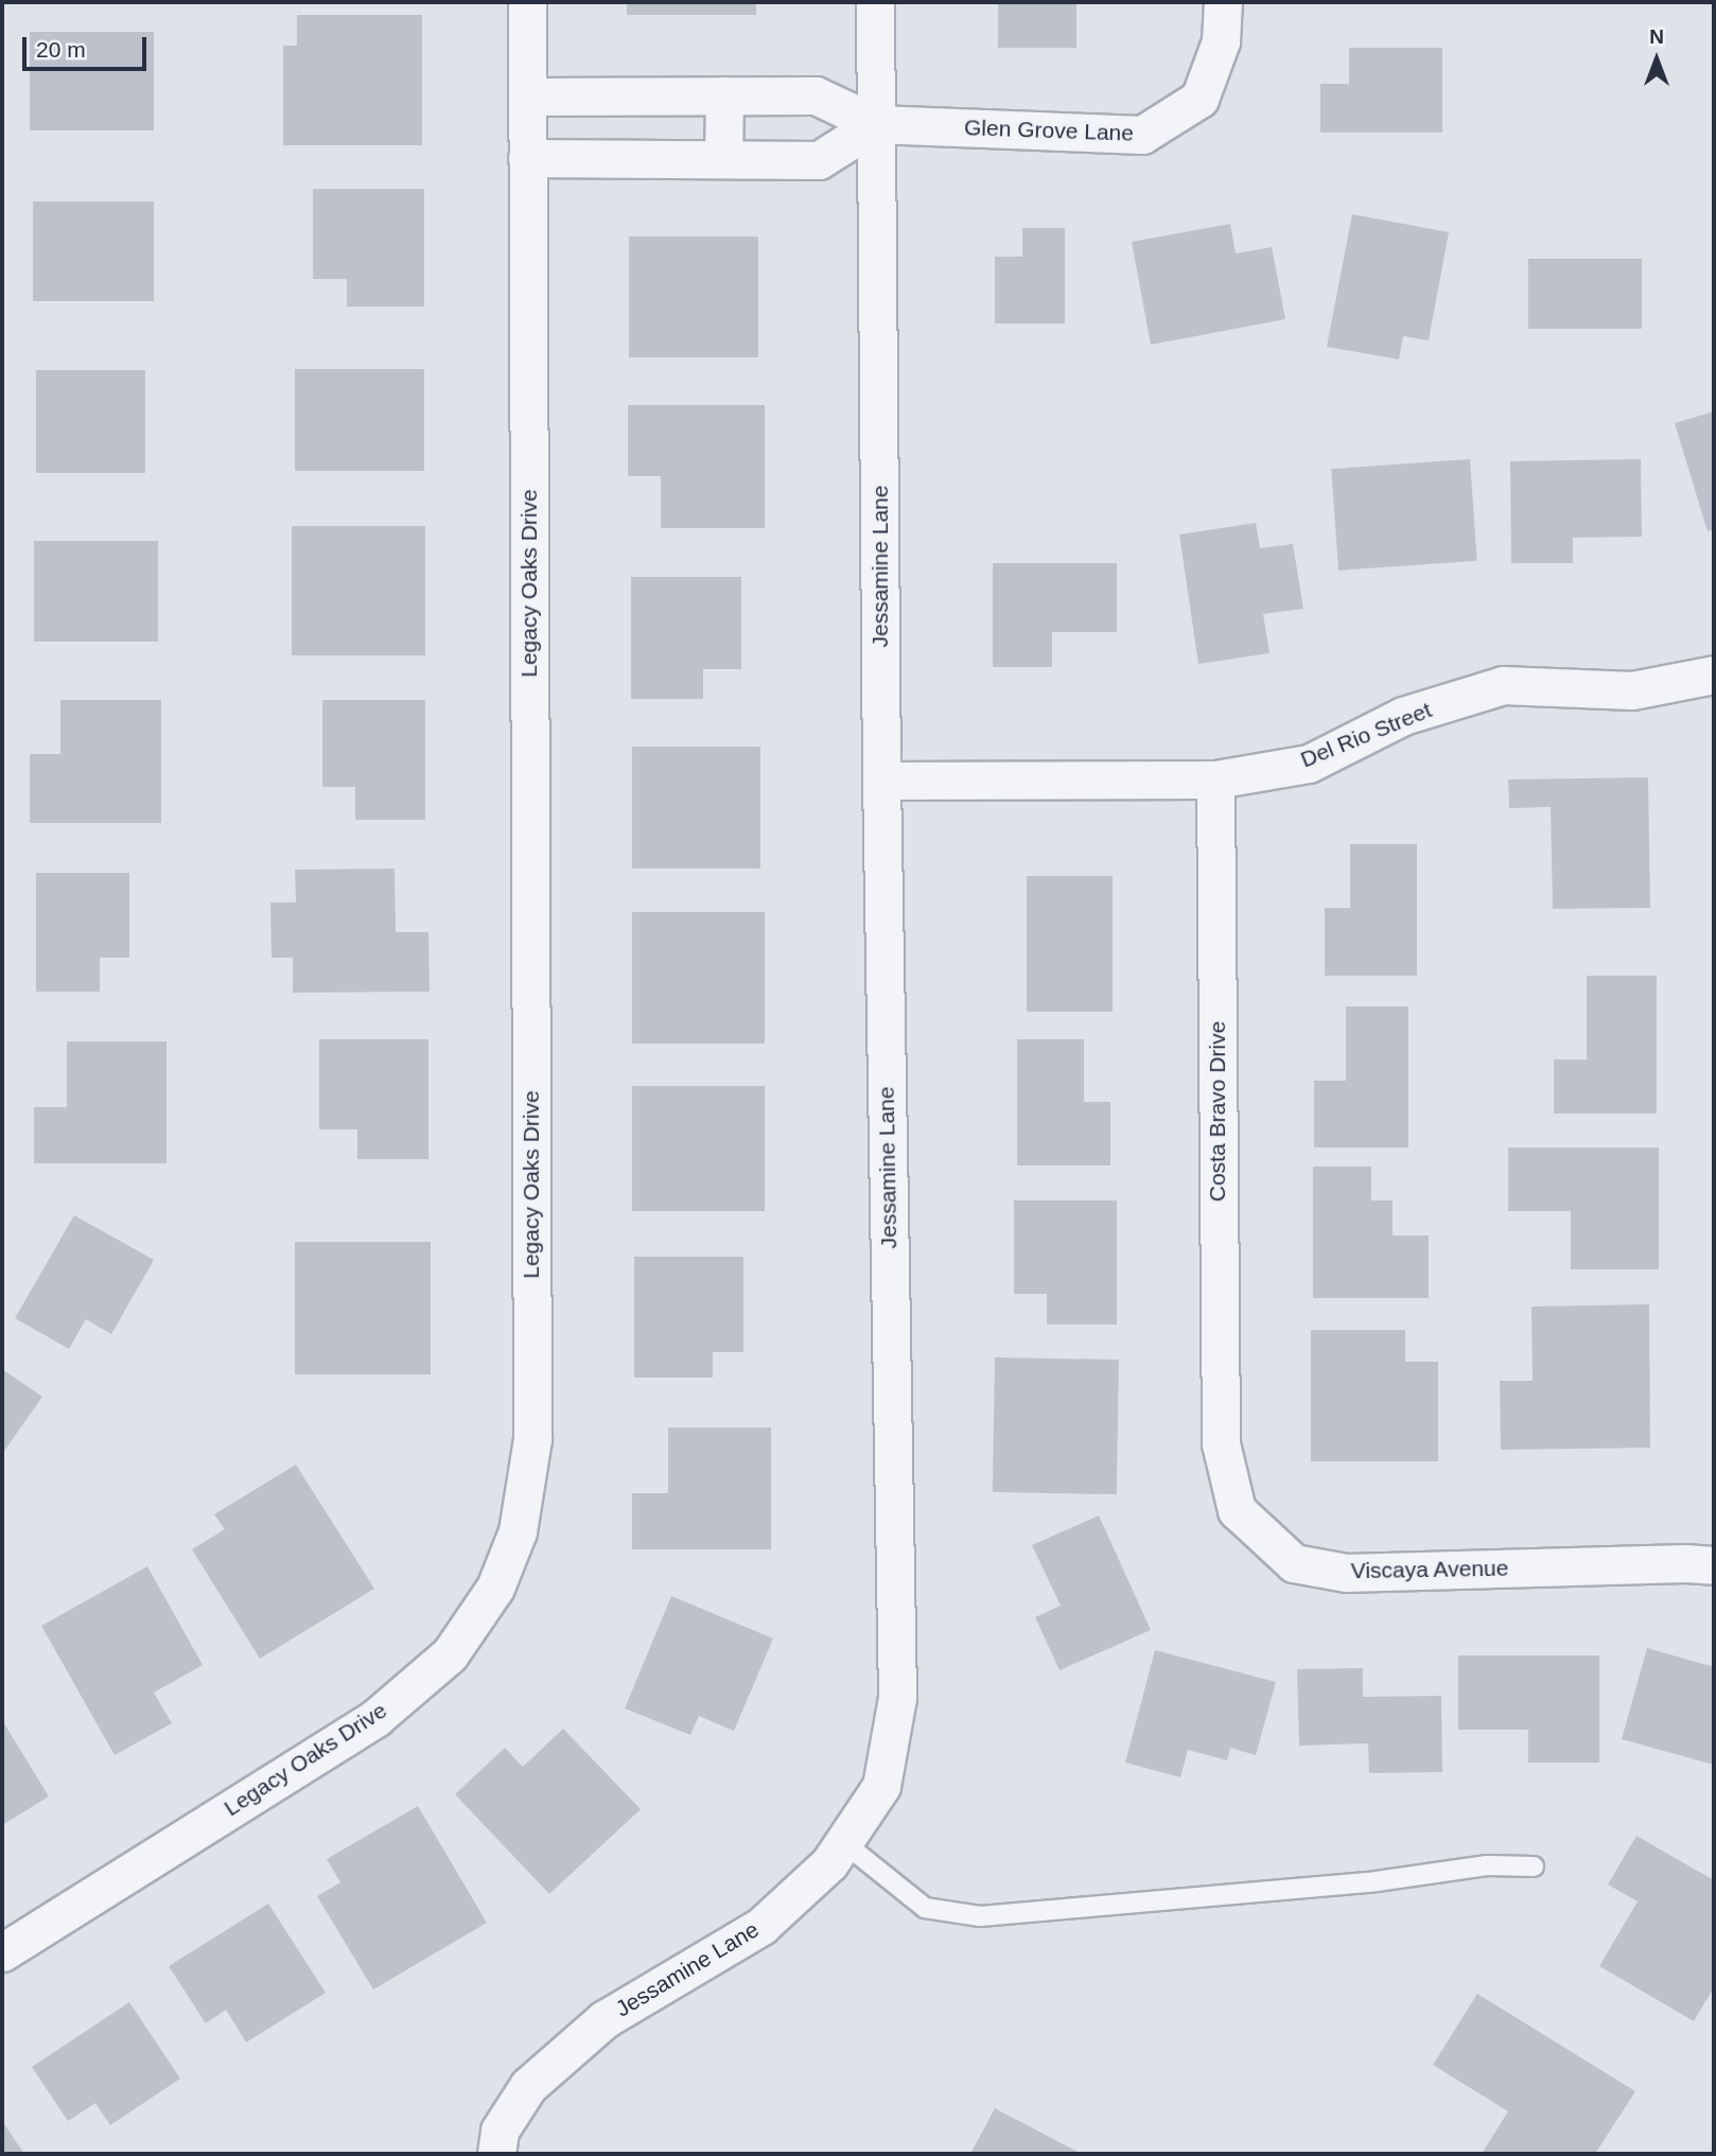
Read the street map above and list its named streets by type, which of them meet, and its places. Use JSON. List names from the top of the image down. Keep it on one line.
{"streets":{"street":["Glen Grove Lane","Jessamine Lane","Legacy Oaks Drive","Del Rio Street","Costa Bravo Drive","Viscaya Avenue"]},"crossings":[["Glen Grove Lane","Jessamine Lane"],["Jessamine Lane","Del Rio Street"],["Del Rio Street","Costa Bravo Drive"],["Costa Bravo Drive","Viscaya Avenue"]],"scale_bar":"20 m","north":"top"}
